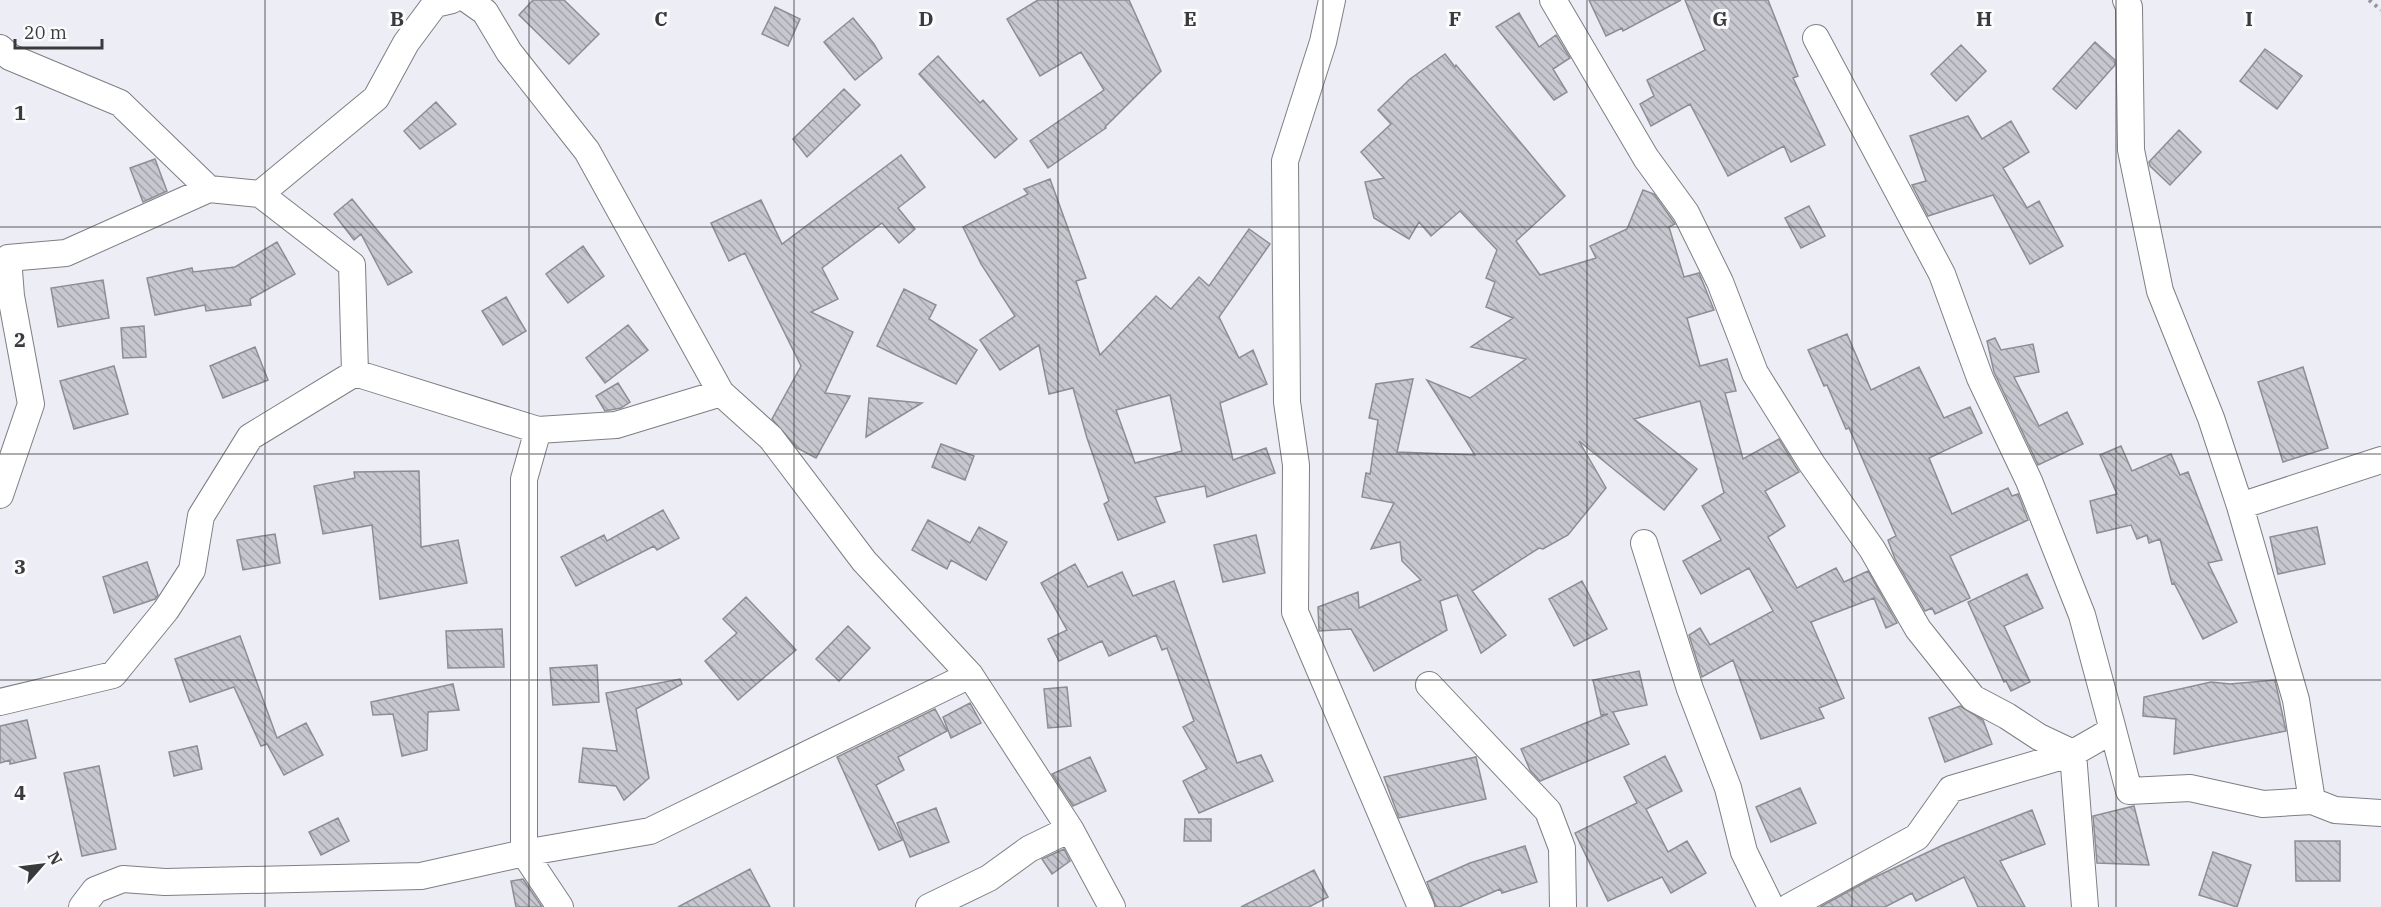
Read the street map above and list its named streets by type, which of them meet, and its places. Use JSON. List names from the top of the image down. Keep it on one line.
{"scale_bar":"20 m","north":"top right","grid":{"columns":["B","C","D","E","F","G","H","I"],"rows":["1","2","3","4"]}}
